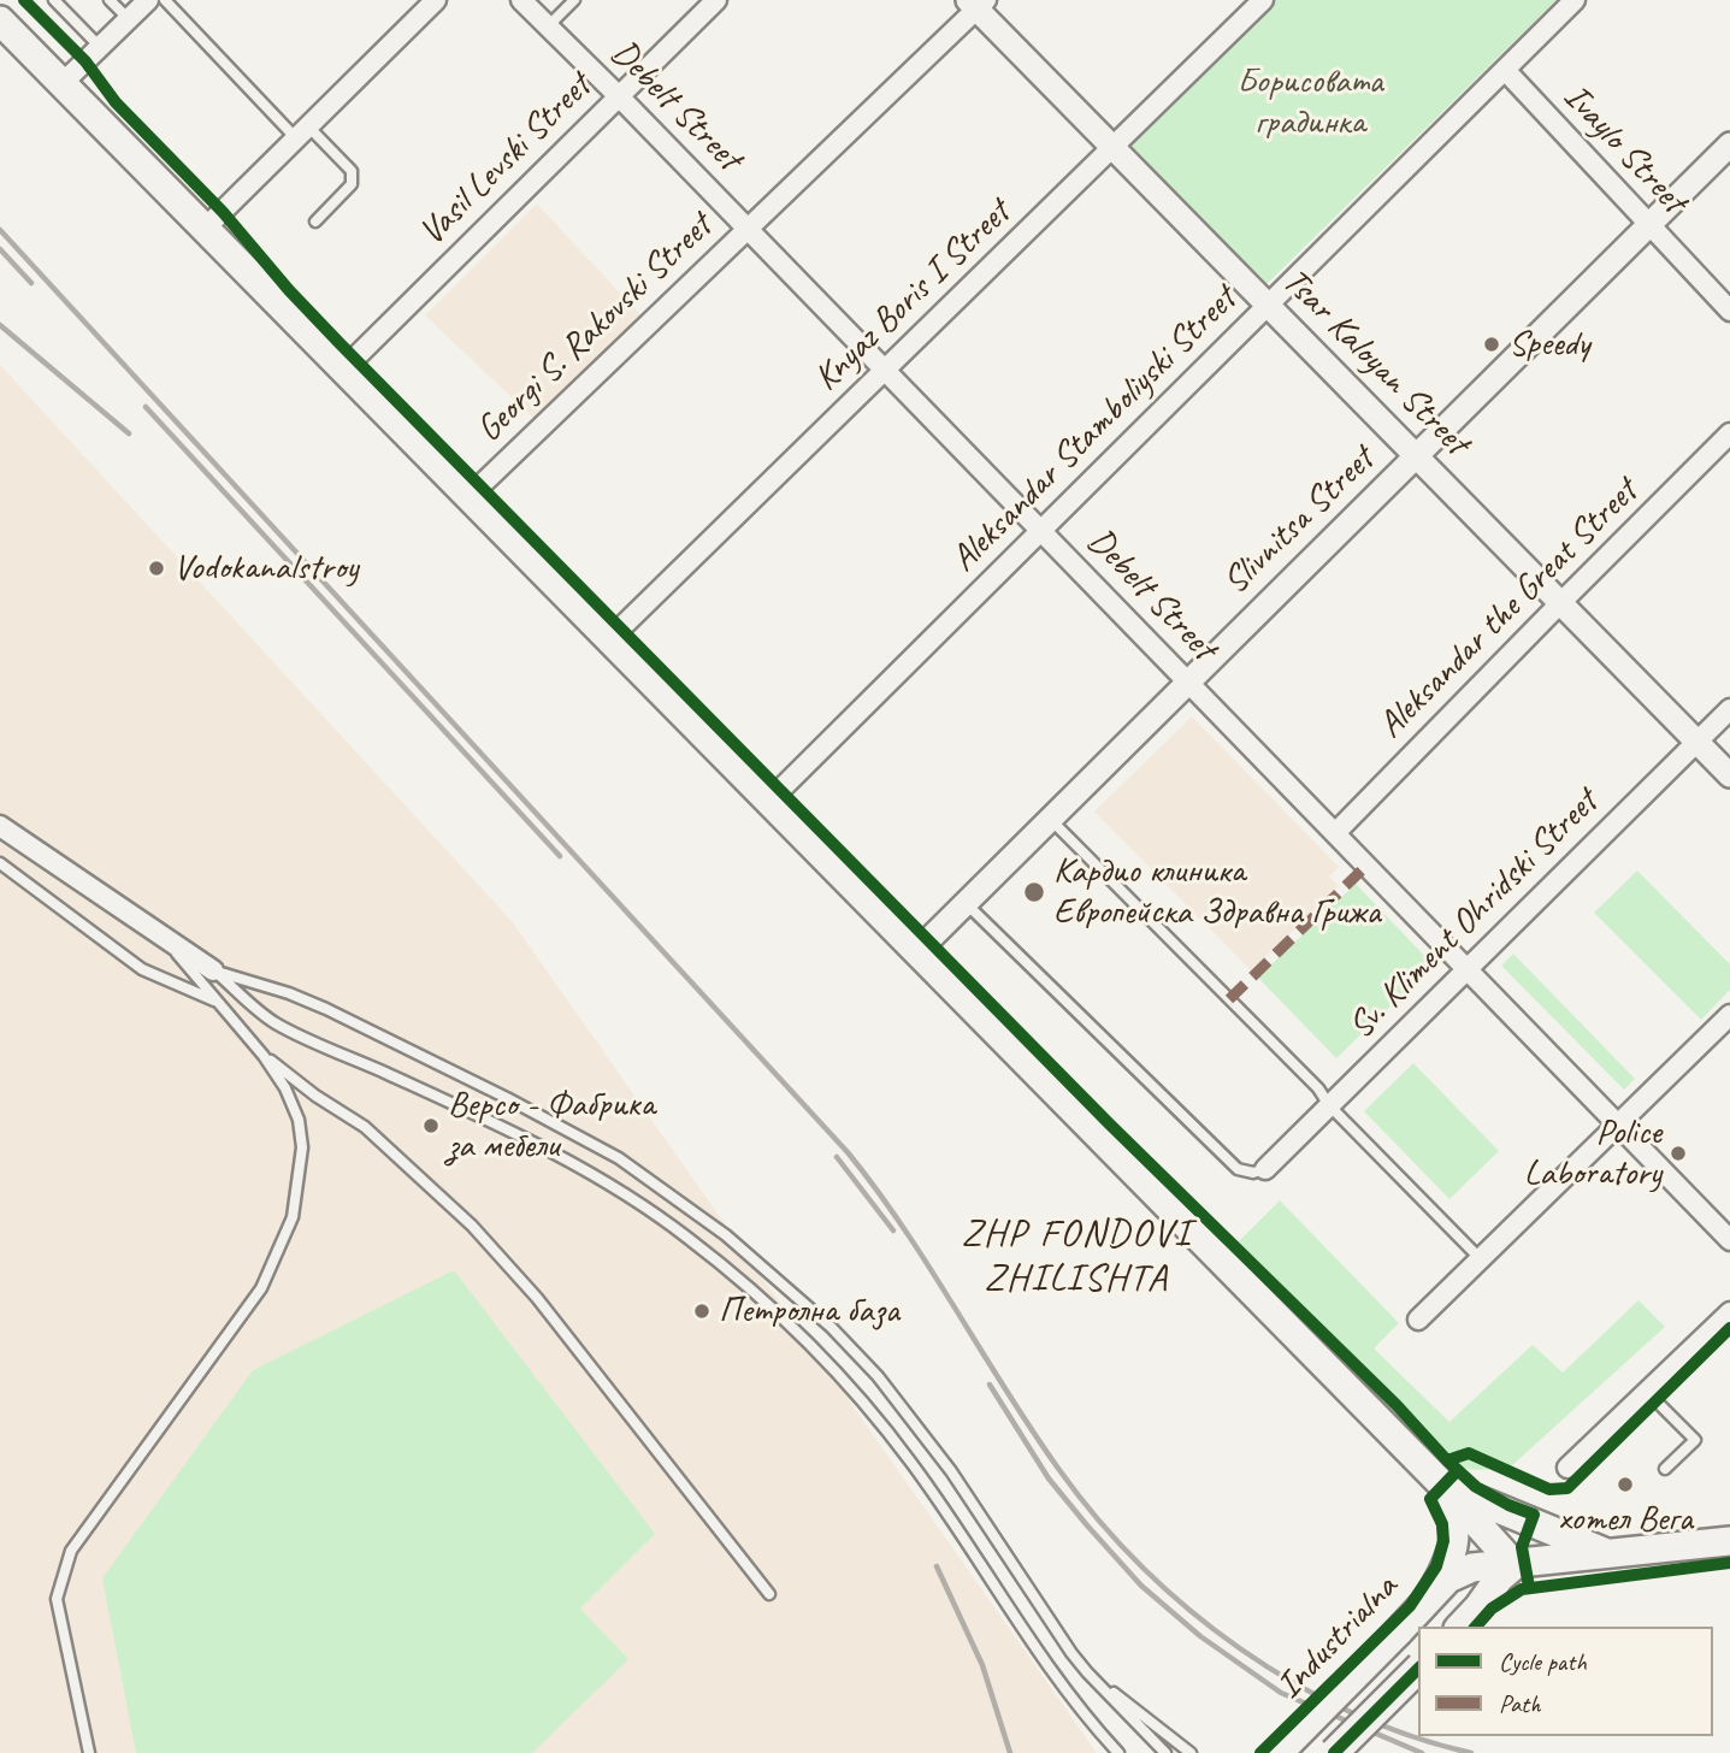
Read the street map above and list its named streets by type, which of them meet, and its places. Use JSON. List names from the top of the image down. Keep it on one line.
{"streets":{"main road":["Industrialna"],"street":["Debelt Street","Ivaylo Street","Vasil Levski Street","Knyaz Boris I Street","Georgi S. Rakovski Street","Tsar Kaloyan Street","Aleksandar Stamboliyski Street","Slivnitsa Street","Aleksandar the Great Street","Sv. Kliment Ohridski Street"]},"crossings":[["Debelt Street","Vasil Levski Street"],["Debelt Street","Knyaz Boris I Street"],["Debelt Street","Georgi S. Rakovski Street"],["Debelt Street","Aleksandar Stamboliyski Street"],["Debelt Street","Slivnitsa Street"],["Debelt Street","Aleksandar the Great Street"],["Debelt Street","Sv. Kliment Ohridski Street"],["Ivaylo Street","Aleksandar Stamboliyski Street"],["Ivaylo Street","Slivnitsa Street"],["Knyaz Boris I Street","Tsar Kaloyan Street"],["Georgi S. Rakovski Street","Tsar Kaloyan Street"],["Tsar Kaloyan Street","Aleksandar Stamboliyski Street"],["Tsar Kaloyan Street","Slivnitsa Street"],["Tsar Kaloyan Street","Aleksandar the Great Street"],["Tsar Kaloyan Street","Sv. Kliment Ohridski Street"]],"districts":["ZHP FONDOVI ZHILISHTA"],"parks":["Борисовата градинка"],"places":["Speedy","Vodokanalstroy","Кардио клиника Европейска Здравна Грижа","Версо - Фабрика за мебели","Police Laboratory","Петролна база","хотел Вега"],"legend":["Cycle path","Path"]}
